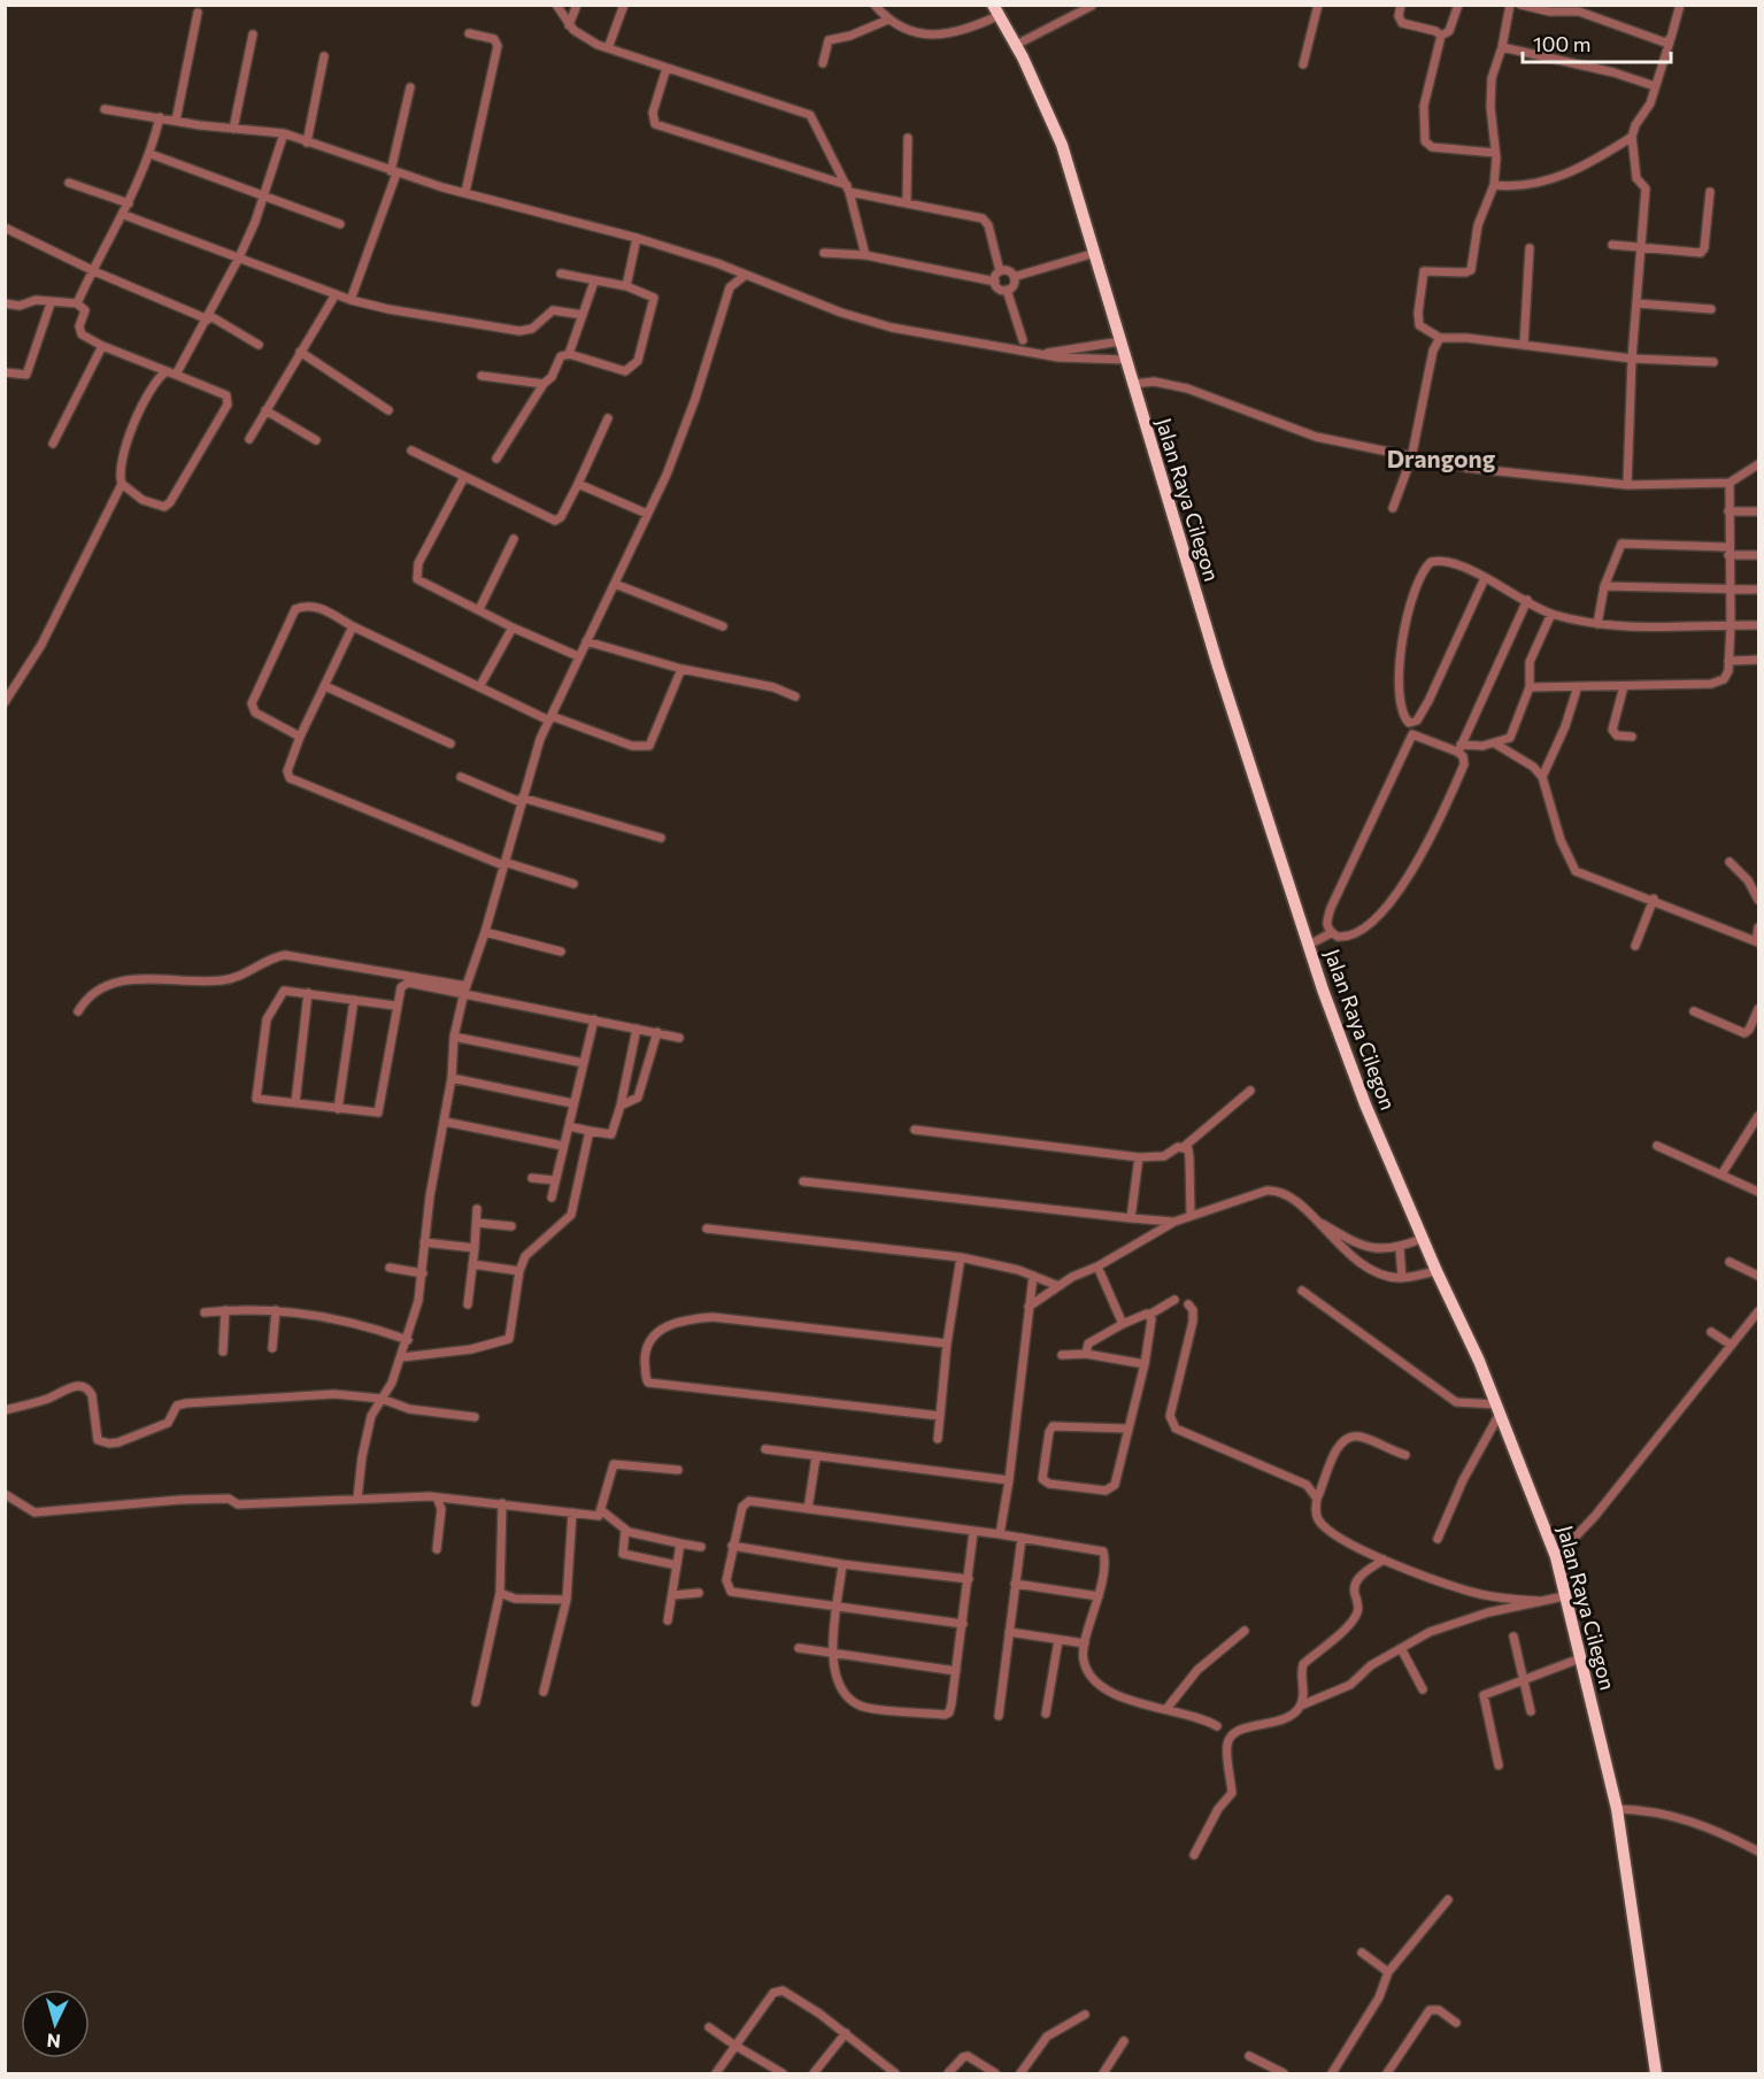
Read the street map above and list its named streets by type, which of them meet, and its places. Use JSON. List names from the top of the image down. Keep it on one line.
{"streets":{"highway":["Jalan Raya Cilegon"]},"districts":["Drangong"],"scale_bar":"100 m","north":"bottom"}
